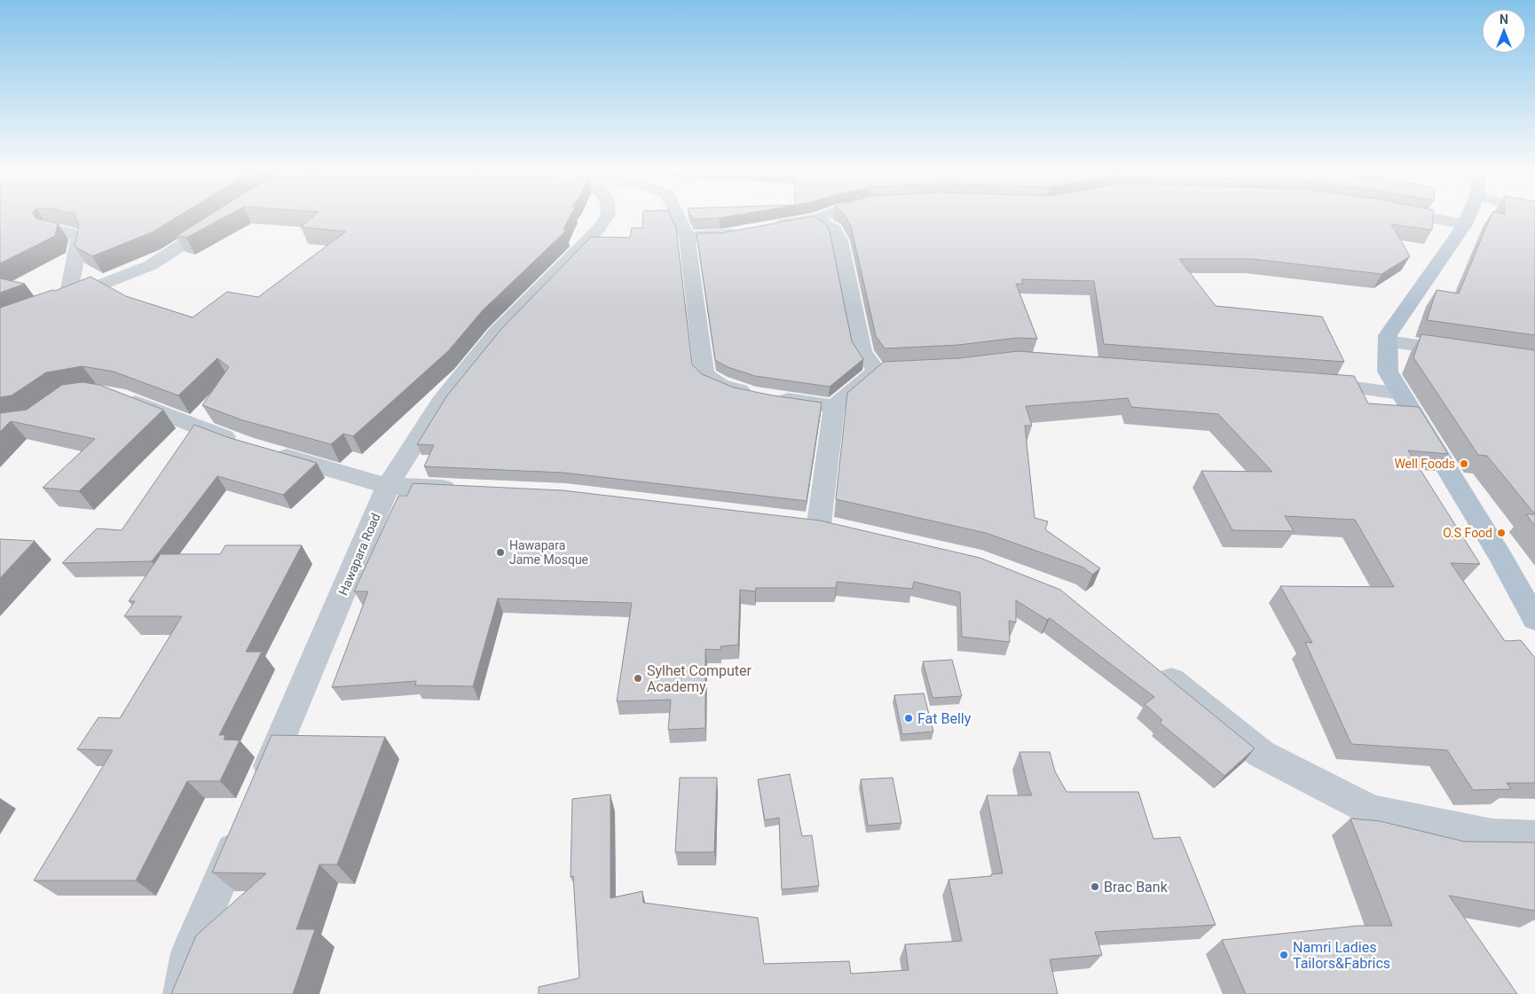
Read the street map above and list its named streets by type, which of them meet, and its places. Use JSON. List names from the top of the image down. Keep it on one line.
{"streets":{"street":["Hawapara Road"]},"places":["Well Foods","O.S Food","Hawapara Jame Mosque","Sylhet Computer Academy","Fat Belly","Brac Bank","Namri Ladies Tailors&Fabrics"],"north":"top"}
